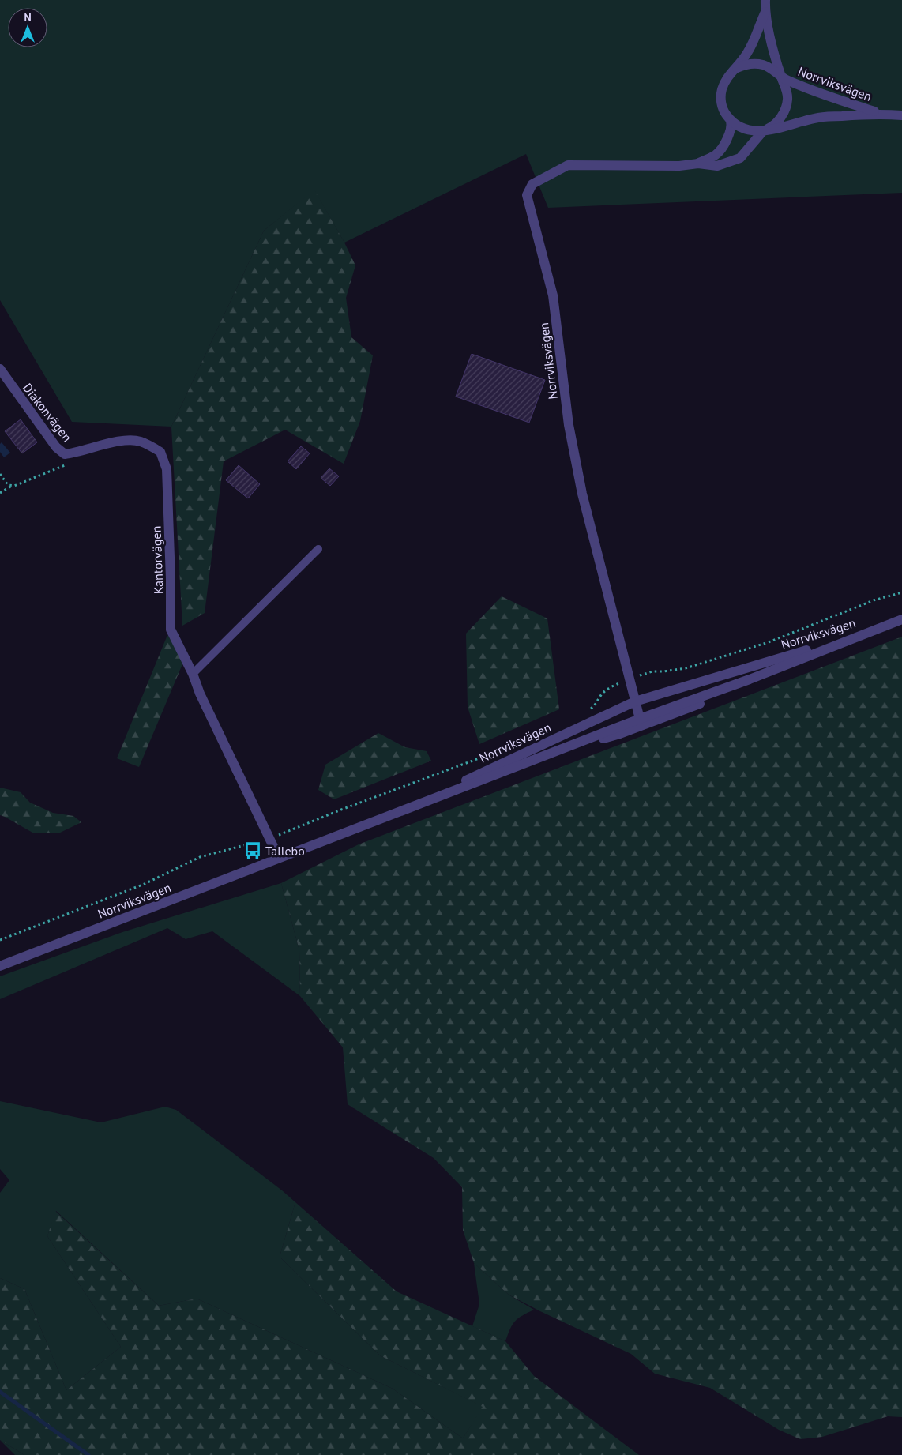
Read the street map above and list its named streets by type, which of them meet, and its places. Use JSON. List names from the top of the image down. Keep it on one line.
{"streets":{"street":["Norrviksvägen","Diakonvägen","Kantorvägen"]},"crossings":[["Diakonvägen","Kantorvägen"]],"places":{"bus stop":["Tallebo"]},"north":"top"}
